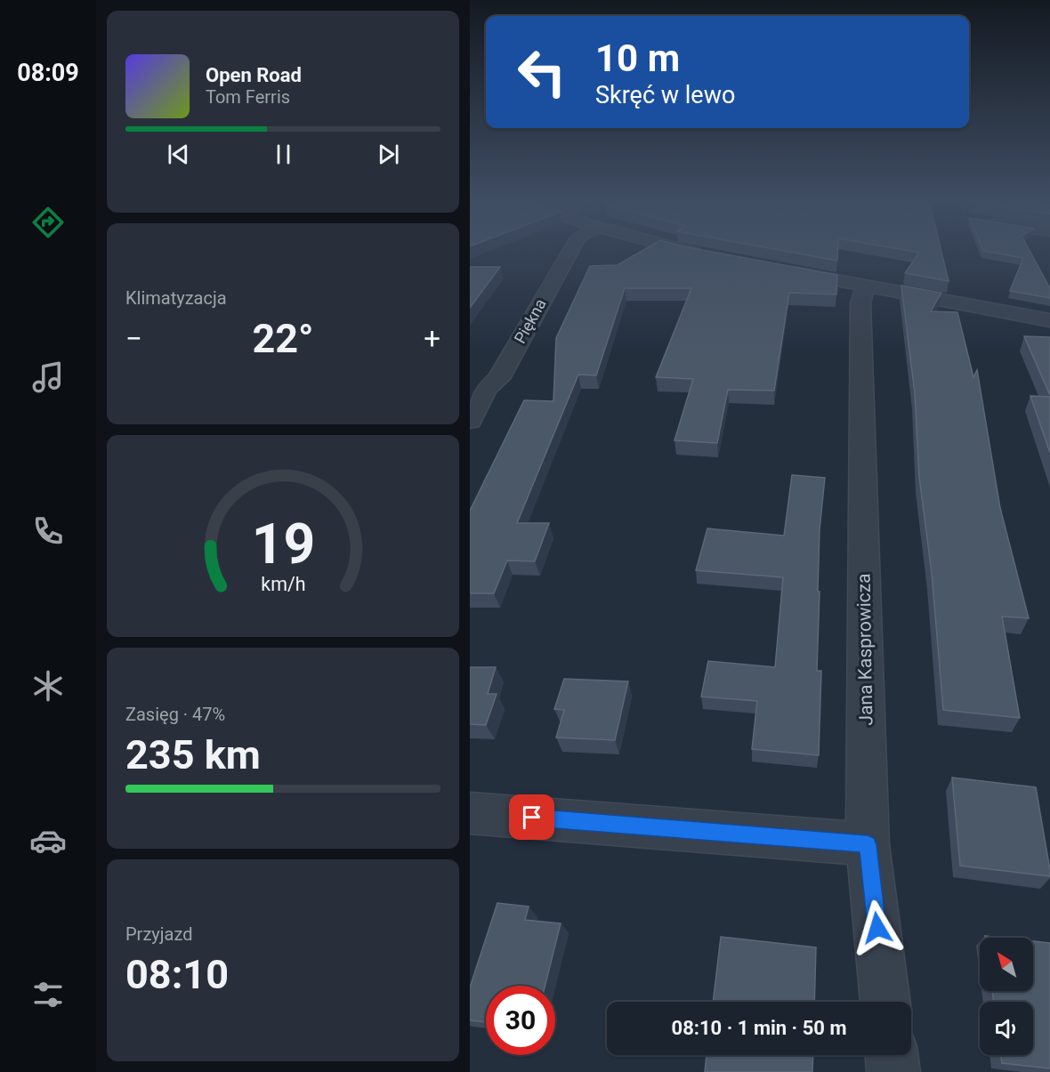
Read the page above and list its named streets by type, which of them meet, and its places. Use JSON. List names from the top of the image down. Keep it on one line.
{"streets":{"street":["Piękna","Jana Kasprowicza"]},"north":"top left","page":{"tabs":"08:09","turn":["10 m","Skręć w lewo"],"song":["Open Road","Tom Ferris"],"tile":["Klimatyzacja",["Zasięg · 47%","235 km"],["Przyjazd","08:10"]],"heat":["−","22°","+"],"limit":"30","trip":"08:10 · 1 min · 50 m","gauge":["19","km/h"]}}
